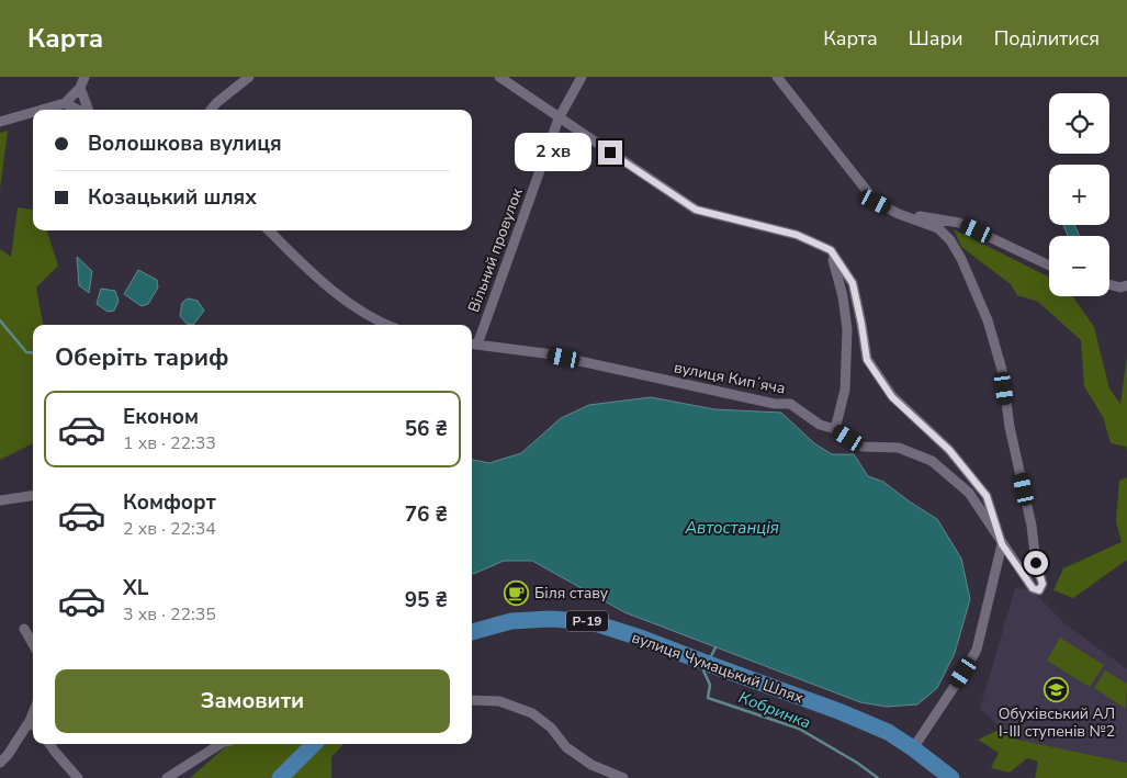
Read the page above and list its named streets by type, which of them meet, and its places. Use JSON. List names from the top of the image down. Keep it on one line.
{"streets":{"main road":["Р-19","вулиця Чумацький Шлях"],"street":["Вільний провулок","вулиця Кипʼяча"]},"crossings":[["Вільний провулок","вулиця Кипʼяча"]],"water":["Автостанція","Кобринка"],"places":{"cafe":["Біля ставу"],"school or university":["Обухівський АЛ І-ІІІ ступенів №2"]},"page":{"header":"Карта","nav":["Карта","Шари","Поділитися"],"map_buttons":["+","−"],"banner":["Волошкова вулиця","Козацький шлях"],"bubble":"2 хв","heading":"Оберіть тариф","list":[{"name":"Економ","note":"1 хв · 22:33","value":"56 ₴"},{"name":"Комфорт","note":"2 хв · 22:34","value":"76 ₴"},{"name":"XL","note":"3 хв · 22:35","value":"95 ₴"}],"buttons":"Замовити"}}
